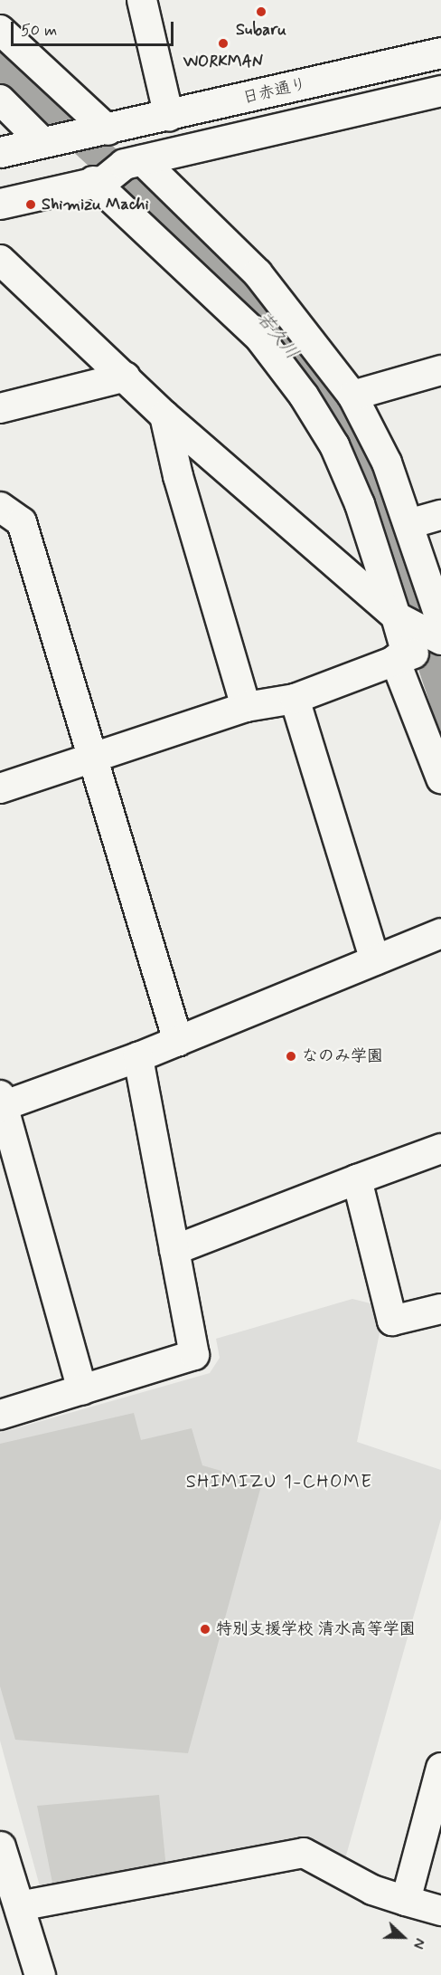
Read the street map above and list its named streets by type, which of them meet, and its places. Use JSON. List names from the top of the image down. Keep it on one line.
{"streets":{"main road":["日赤通り"]},"districts":["SHIMIZU 1-CHOME"],"water":["若久川"],"places":["Subaru","WORKMAN","Shimizu Machi","なのみ学園","特別支援学校 清水高等学園"],"scale_bar":"50 m","north":"right"}
